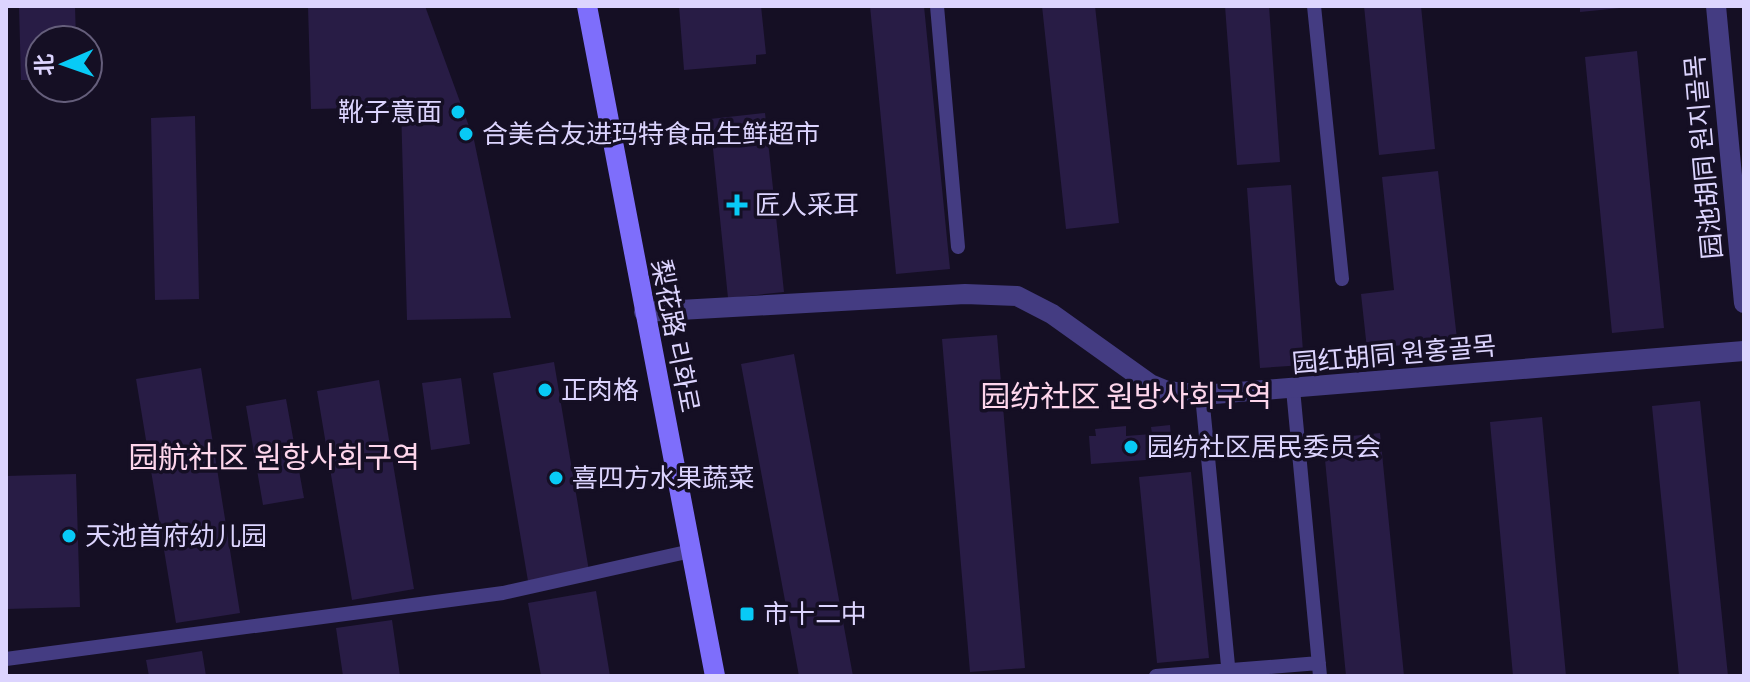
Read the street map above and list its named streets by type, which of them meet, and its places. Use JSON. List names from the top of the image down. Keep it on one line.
{"streets":{"street":["园池胡同 원지골목","梨花路 리화로","园红胡同 원홍골목"]},"crossings":[["梨花路 리화로","园红胡同 원홍골목"]],"districts":["园纺社区 원방사회구역","园航社区 원항사회구역"],"places":{"other":["靴子意面","合美合友进玛特食品生鲜超市","正肉格","园纺社区居民委员会","喜四方水果蔬菜","天池首府幼儿园"],"health":["匠人采耳"],"transit":["市十二中"]},"north":"left"}
